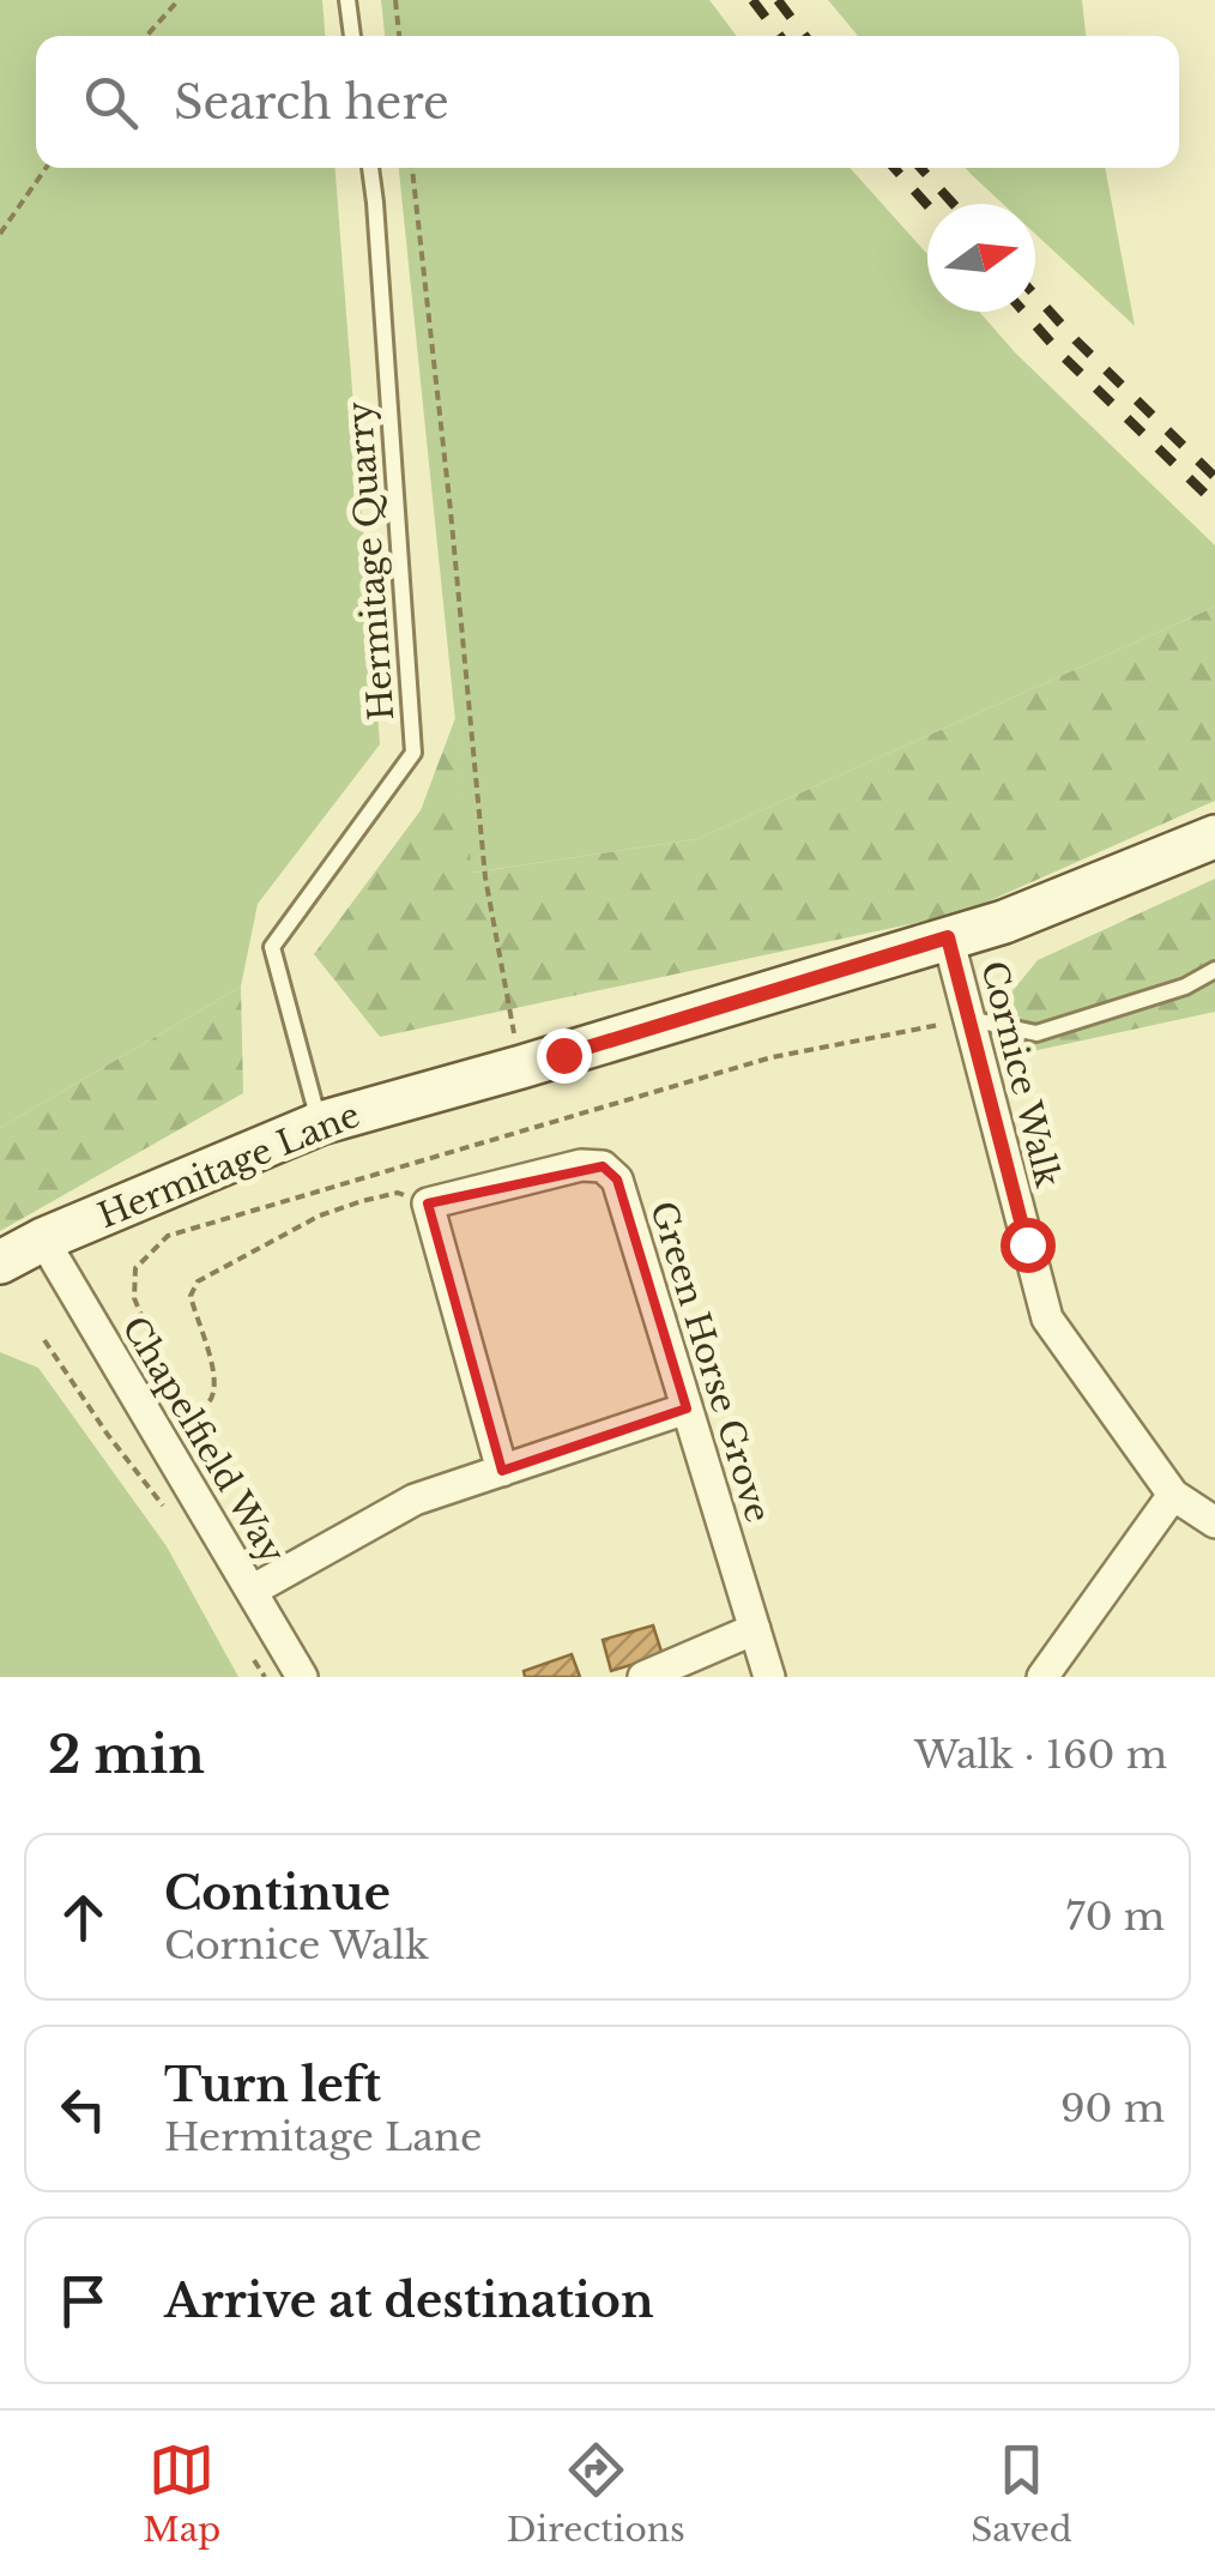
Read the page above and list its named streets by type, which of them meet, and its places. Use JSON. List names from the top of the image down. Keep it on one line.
{"streets":{"main road":["Hermitage Lane"],"street":["Cornice Walk","Green Horse Grove","Chapelfield Way"],"lane":["Hermitage Quarry"]},"crossings":[["Hermitage Quarry","Hermitage Lane"],["Cornice Walk","Hermitage Lane"],["Hermitage Lane","Chapelfield Way"]],"north":"right","page":{"search":"Search here","heading":["2 min","Walk · 160 m"],"list":[["Continue","Cornice Walk","70 m"],["Turn left","Hermitage Lane","90 m"],"Arrive at destination"],"nav":["Map","Directions","Saved"]}}
